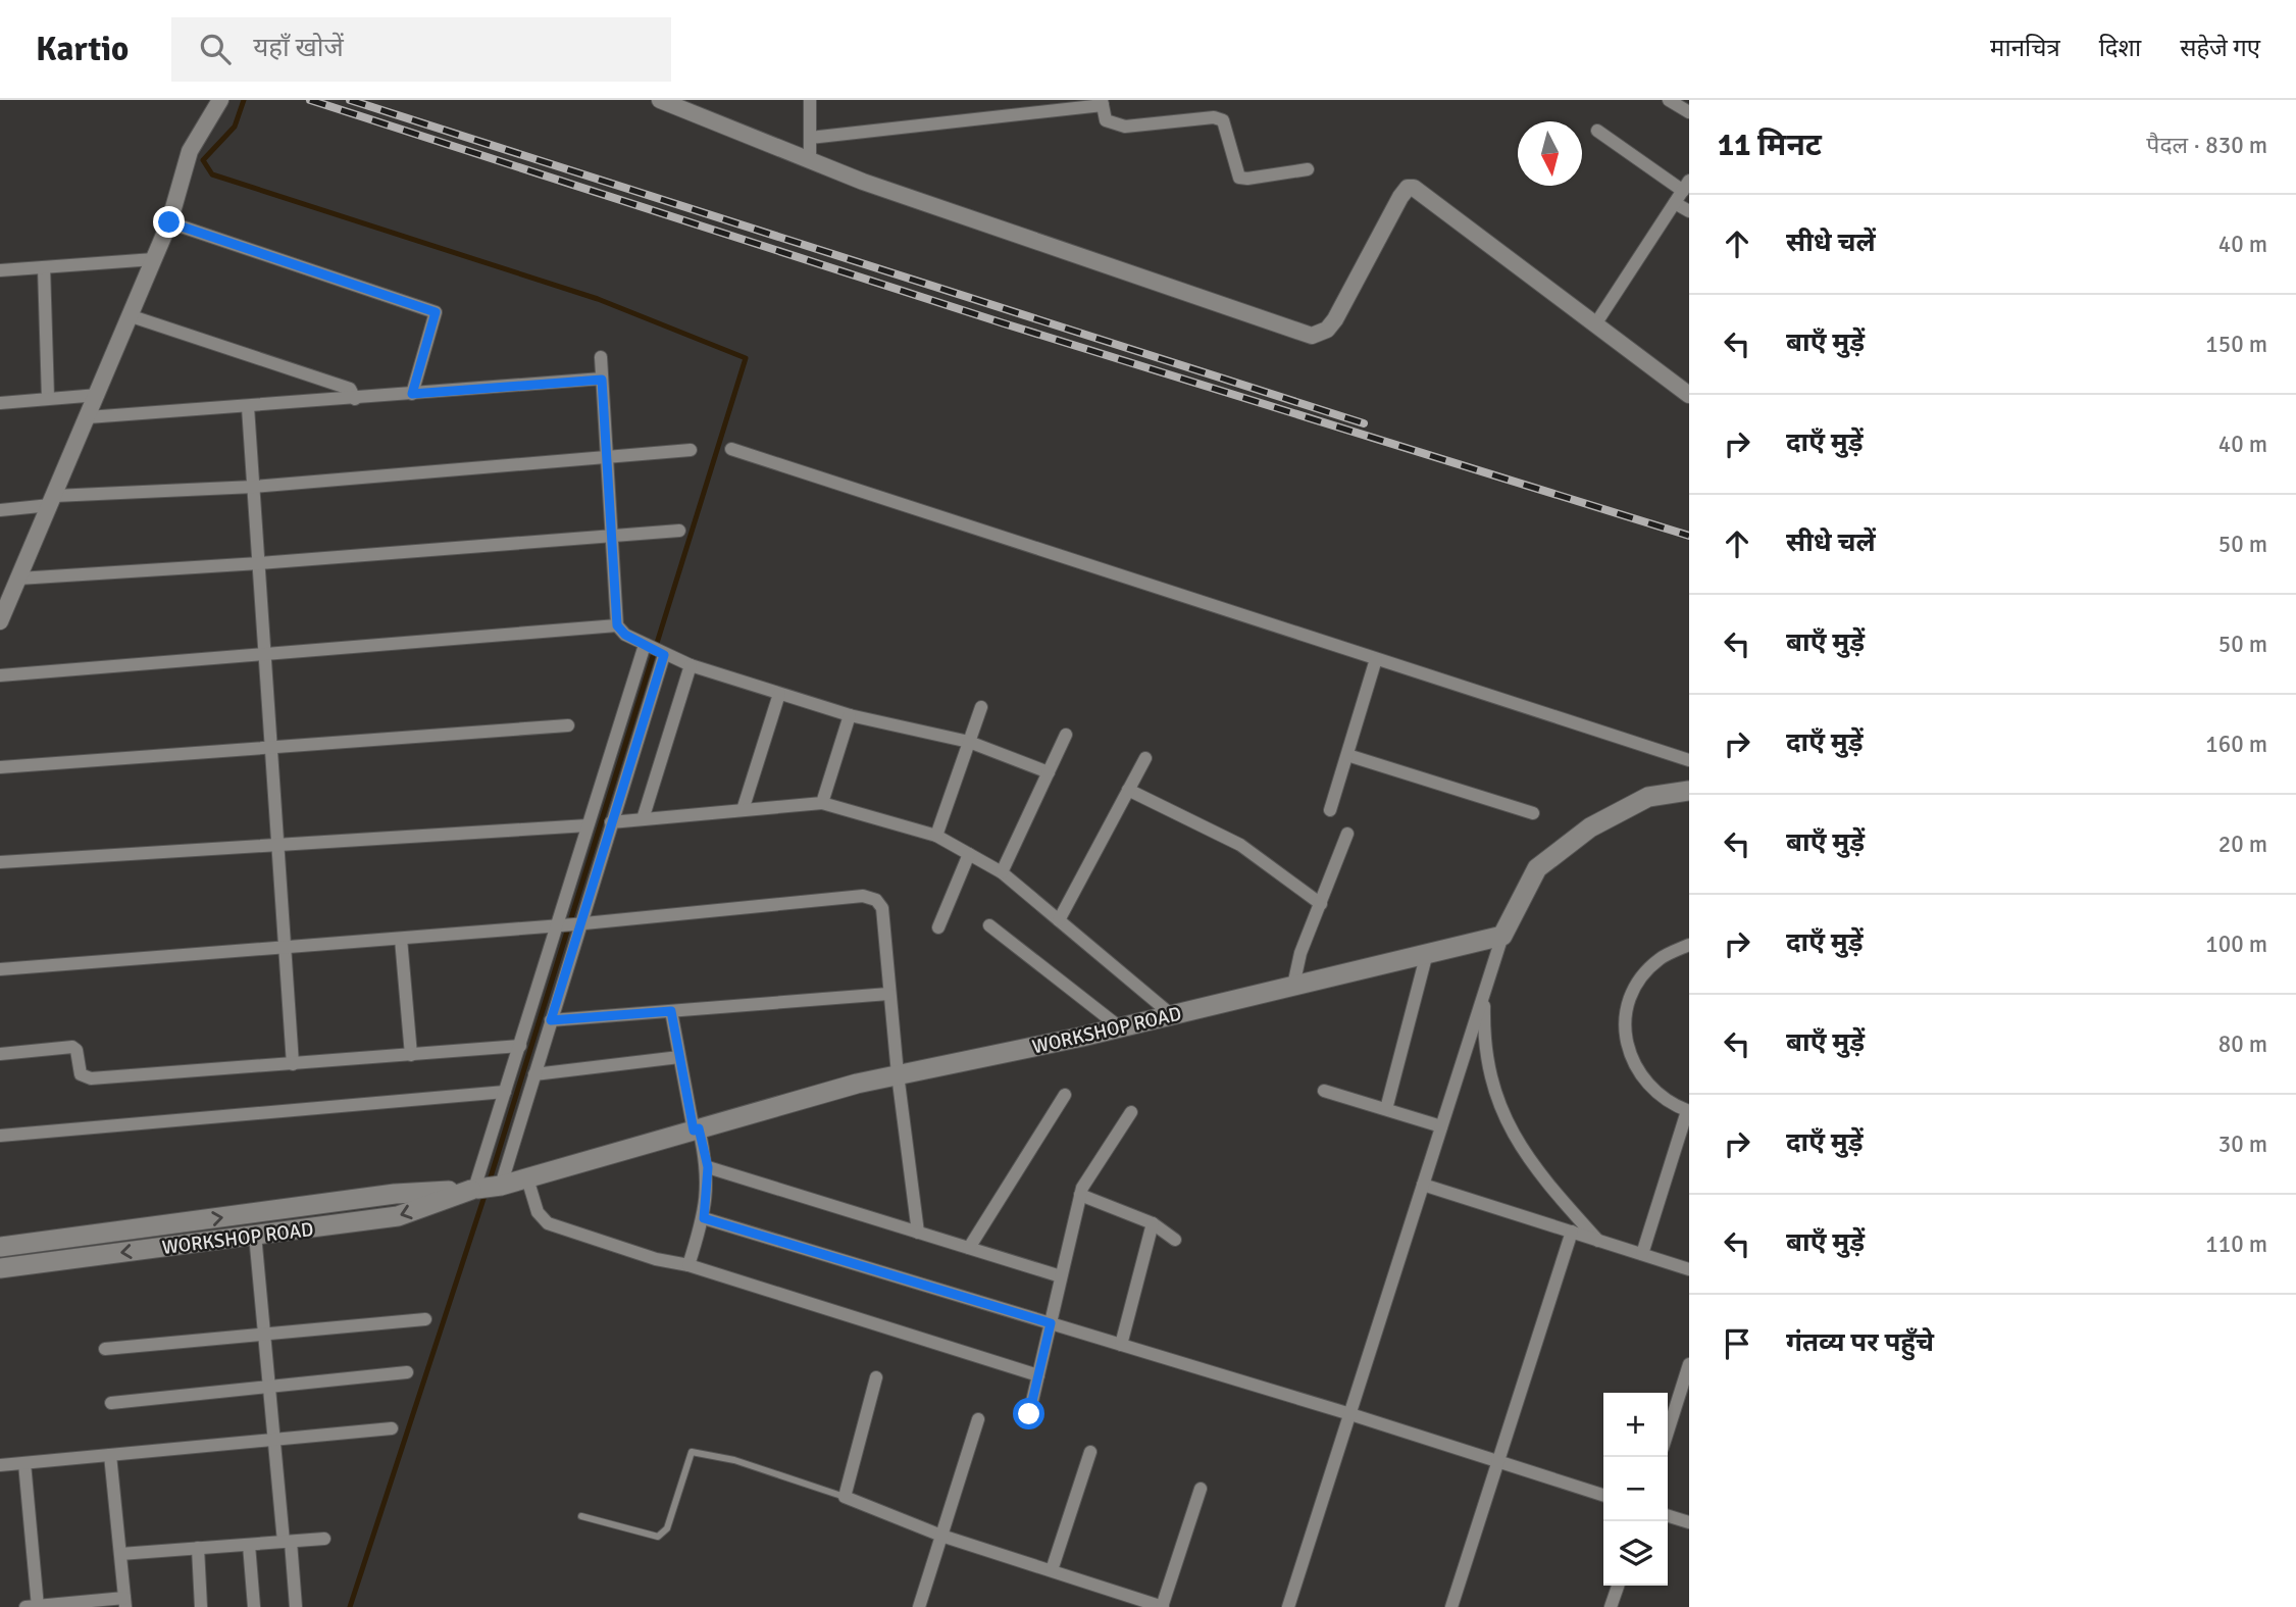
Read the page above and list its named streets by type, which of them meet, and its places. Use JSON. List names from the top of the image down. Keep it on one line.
{"streets":{"main road":["WORKSHOP ROAD"]},"north":"bottom","page":{"header":"Kartio","search":"यहाँ खोजें","nav":["मानचित्र","दिशा","सहेजे गए"],"heading":["11 मिनट","पैदल · 830 m"],"list":[["सीधे चलें","40 m"],["बाएँ मुड़ें","150 m"],["दाएँ मुड़ें","40 m"],["सीधे चलें","50 m"],["बाएँ मुड़ें","50 m"],["दाएँ मुड़ें","160 m"],["बाएँ मुड़ें","20 m"],["दाएँ मुड़ें","100 m"],["बाएँ मुड़ें","80 m"],["दाएँ मुड़ें","30 m"],["बाएँ मुड़ें","110 m"],"गंतव्य पर पहुँचे"],"map_buttons":["+","−"]}}
